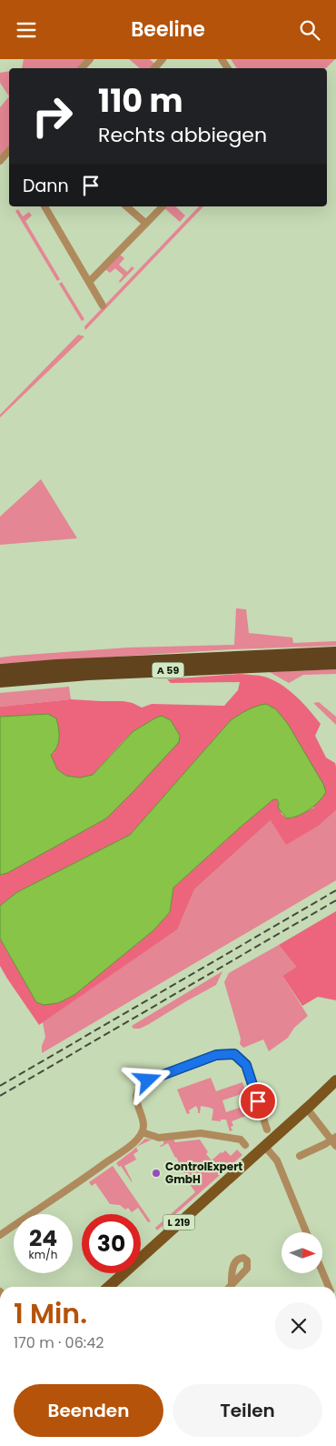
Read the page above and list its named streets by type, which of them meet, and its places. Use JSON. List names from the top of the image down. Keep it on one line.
{"streets":{"highway":["A 59"],"main road":["L 219"]},"places":["ControlExpert GmbH"],"north":"right","page":{"header":"Beeline","turn":["110 m","Rechts abbiegen"],"then":"Dann","speed":"24 km/h","limit":"30","heading":["1 Min.","170 m · 06:42"],"buttons":["Beenden","Teilen"]}}
